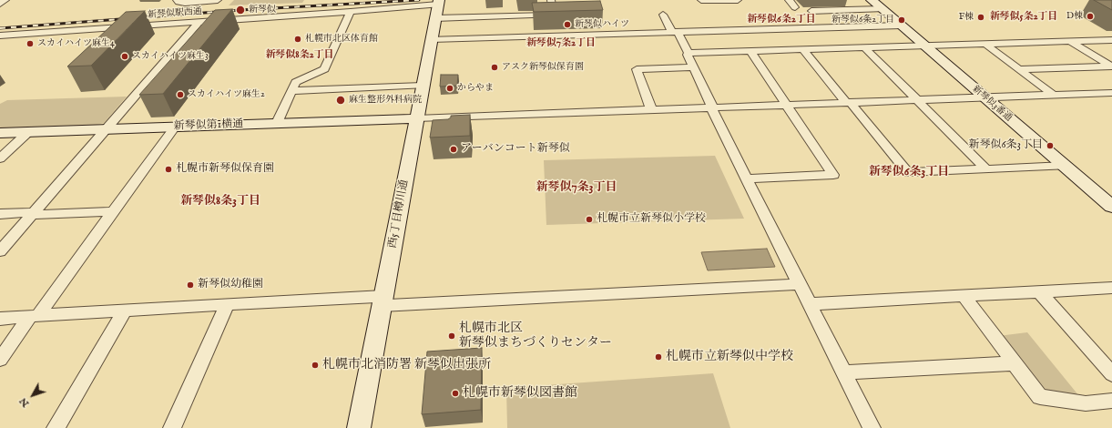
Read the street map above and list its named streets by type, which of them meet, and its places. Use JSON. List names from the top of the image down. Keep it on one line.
{"streets":{"street":["新琴似駅西通","新琴似3番通","新琴似第1横通","西5丁目樽川通"]},"crossings":[["新琴似駅西通","西5丁目樽川通"],["新琴似第1横通","西5丁目樽川通"]],"districts":["新琴似5条2丁目","新琴似6条2丁目","新琴似7条2丁目","新琴似8条2丁目","新琴似6条3丁目","新琴似7条3丁目","新琴似8条3丁目"],"places":["新琴似","D棟","F棟","新琴似6条2丁目","新琴似ハイツ","札幌市北区体育館","スカイハイツ麻生4","スカイハイツ麻生3","アスク新琴似保育園","からやま","スカイハイツ麻生2","麻生整形外科病院","新琴似6条3丁目","アーバンコート新琴似","札幌市新琴似保育園","札幌市立新琴似小学校","新琴似幼稚園","札幌市北区 新琴似まちづくりセンター","札幌市立新琴似中学校","札幌市北消防署 新琴似出張所","札幌市新琴似図書館"],"north":"bottom left"}
